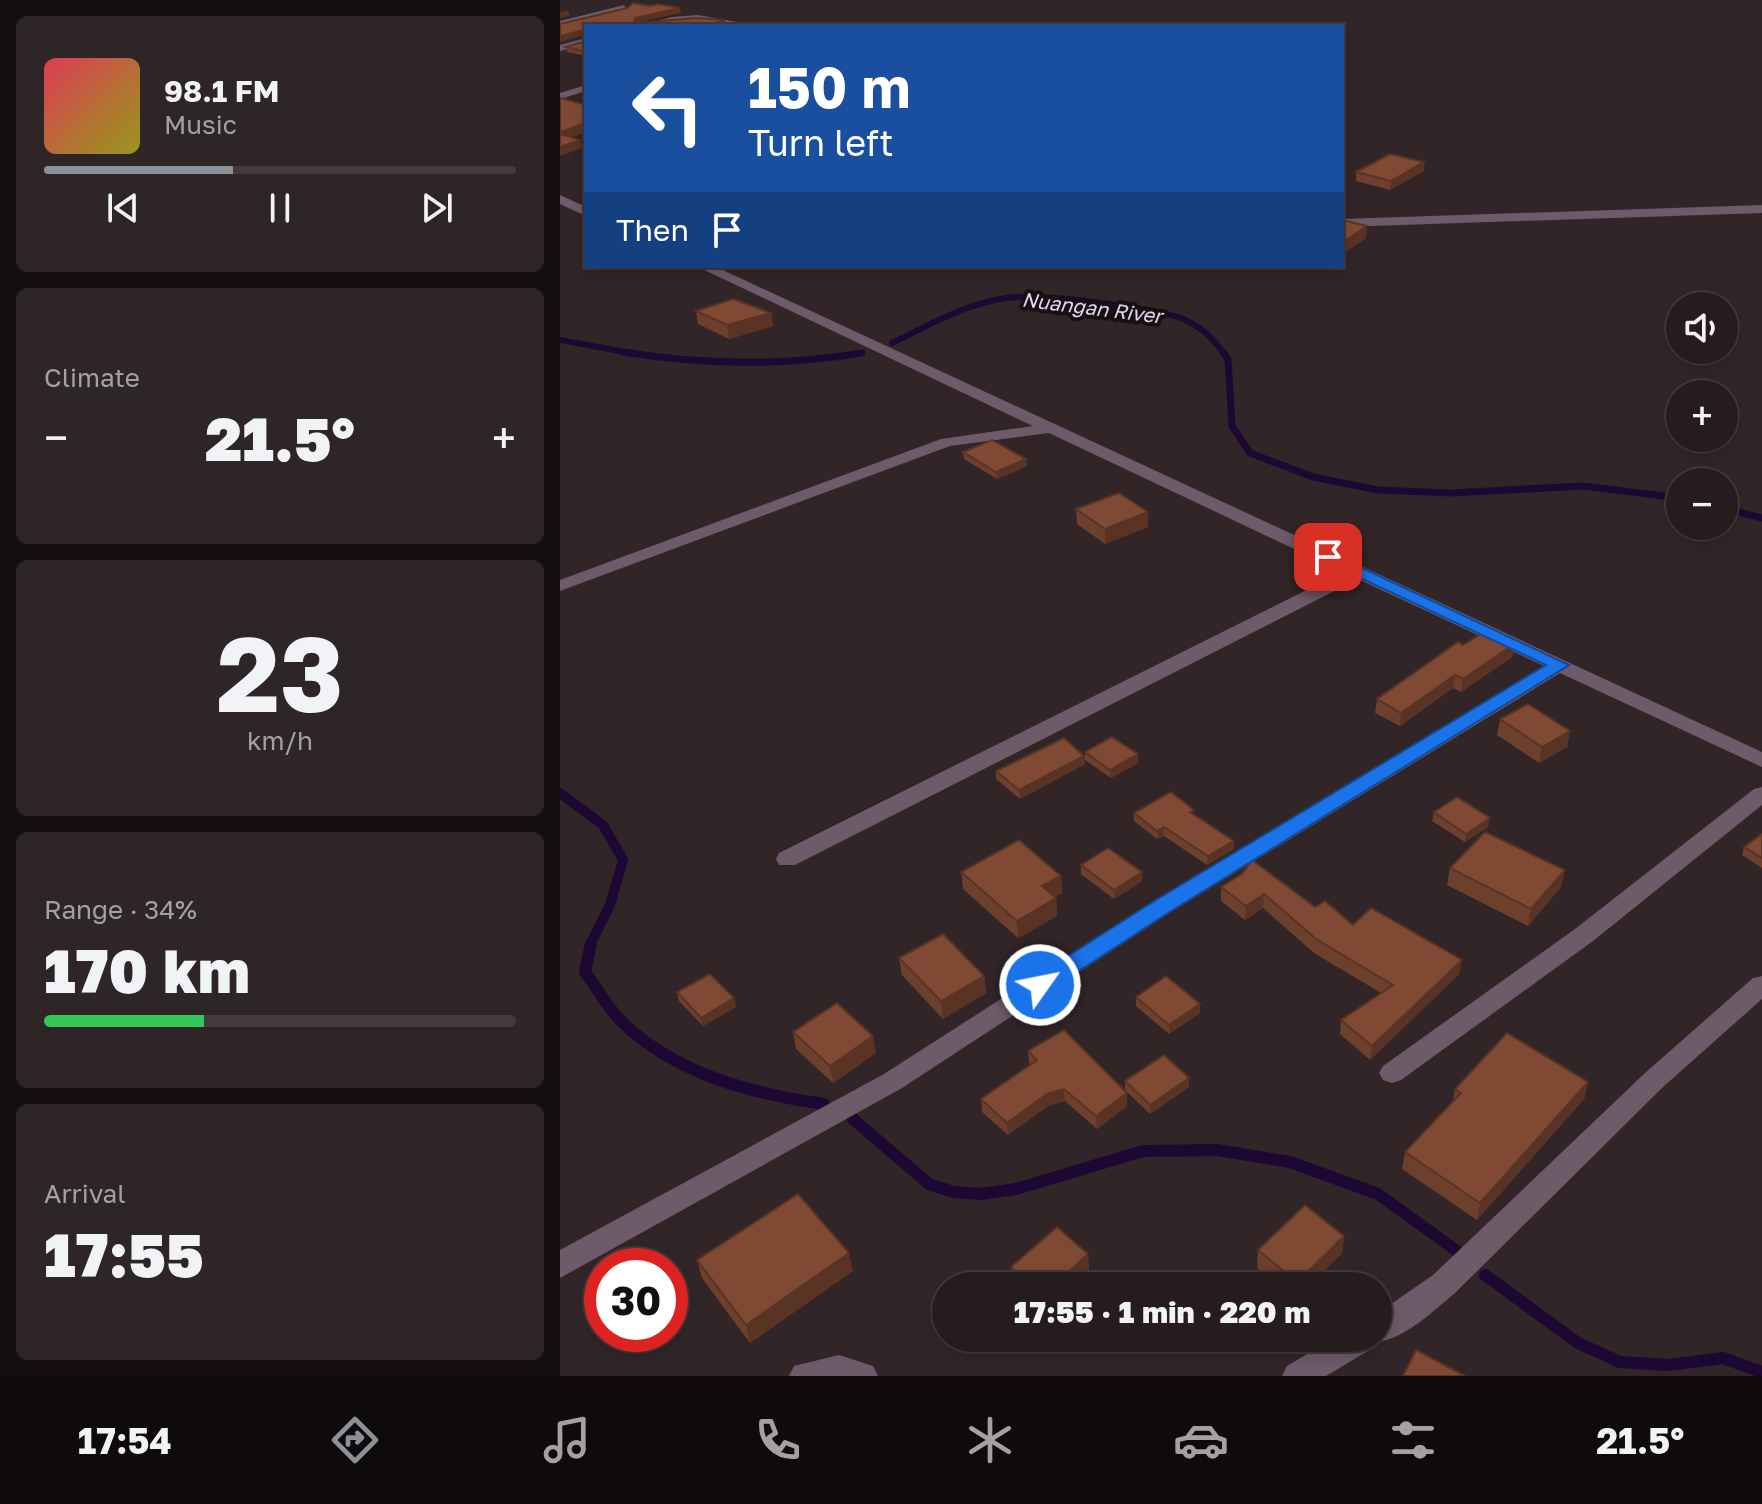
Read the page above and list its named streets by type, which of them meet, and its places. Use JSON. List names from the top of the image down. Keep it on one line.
{"water":["Nuangan River"],"page":{"turn":["150 m","Turn left"],"song":["98.1 FM","Music"],"then":"Then","tile":["Climate",["23","km/h"],["Range · 34%","170 km"],["Arrival","17:55"]],"map_buttons":["+","−"],"heat":["−","21.5°","+"],"limit":"30","trip":"17:55 · 1 min · 220 m","tabs":["17:54","21.5°"]}}
